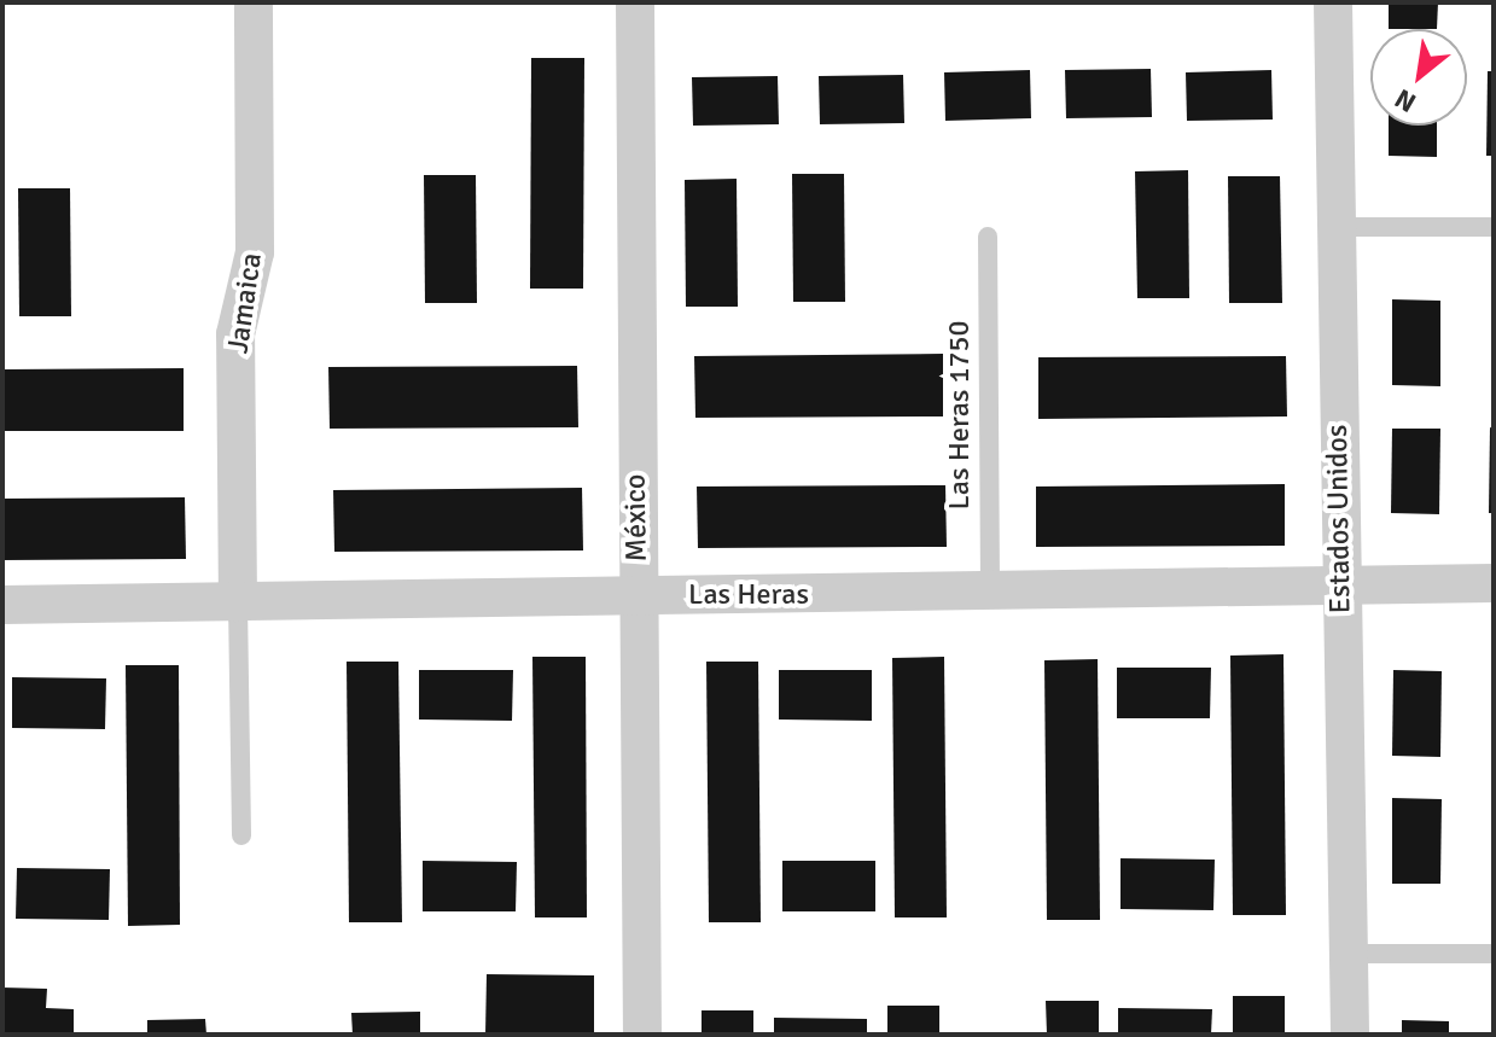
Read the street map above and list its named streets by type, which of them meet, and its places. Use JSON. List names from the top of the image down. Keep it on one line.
{"streets":{"street":["Jamaica","México","Estados Unidos","Las Heras"],"lane":["Las Heras 1750"]},"crossings":[["Jamaica","Las Heras"],["Las Heras 1750","Las Heras"],["México","Las Heras"],["Estados Unidos","Las Heras"]],"north":"bottom left"}
